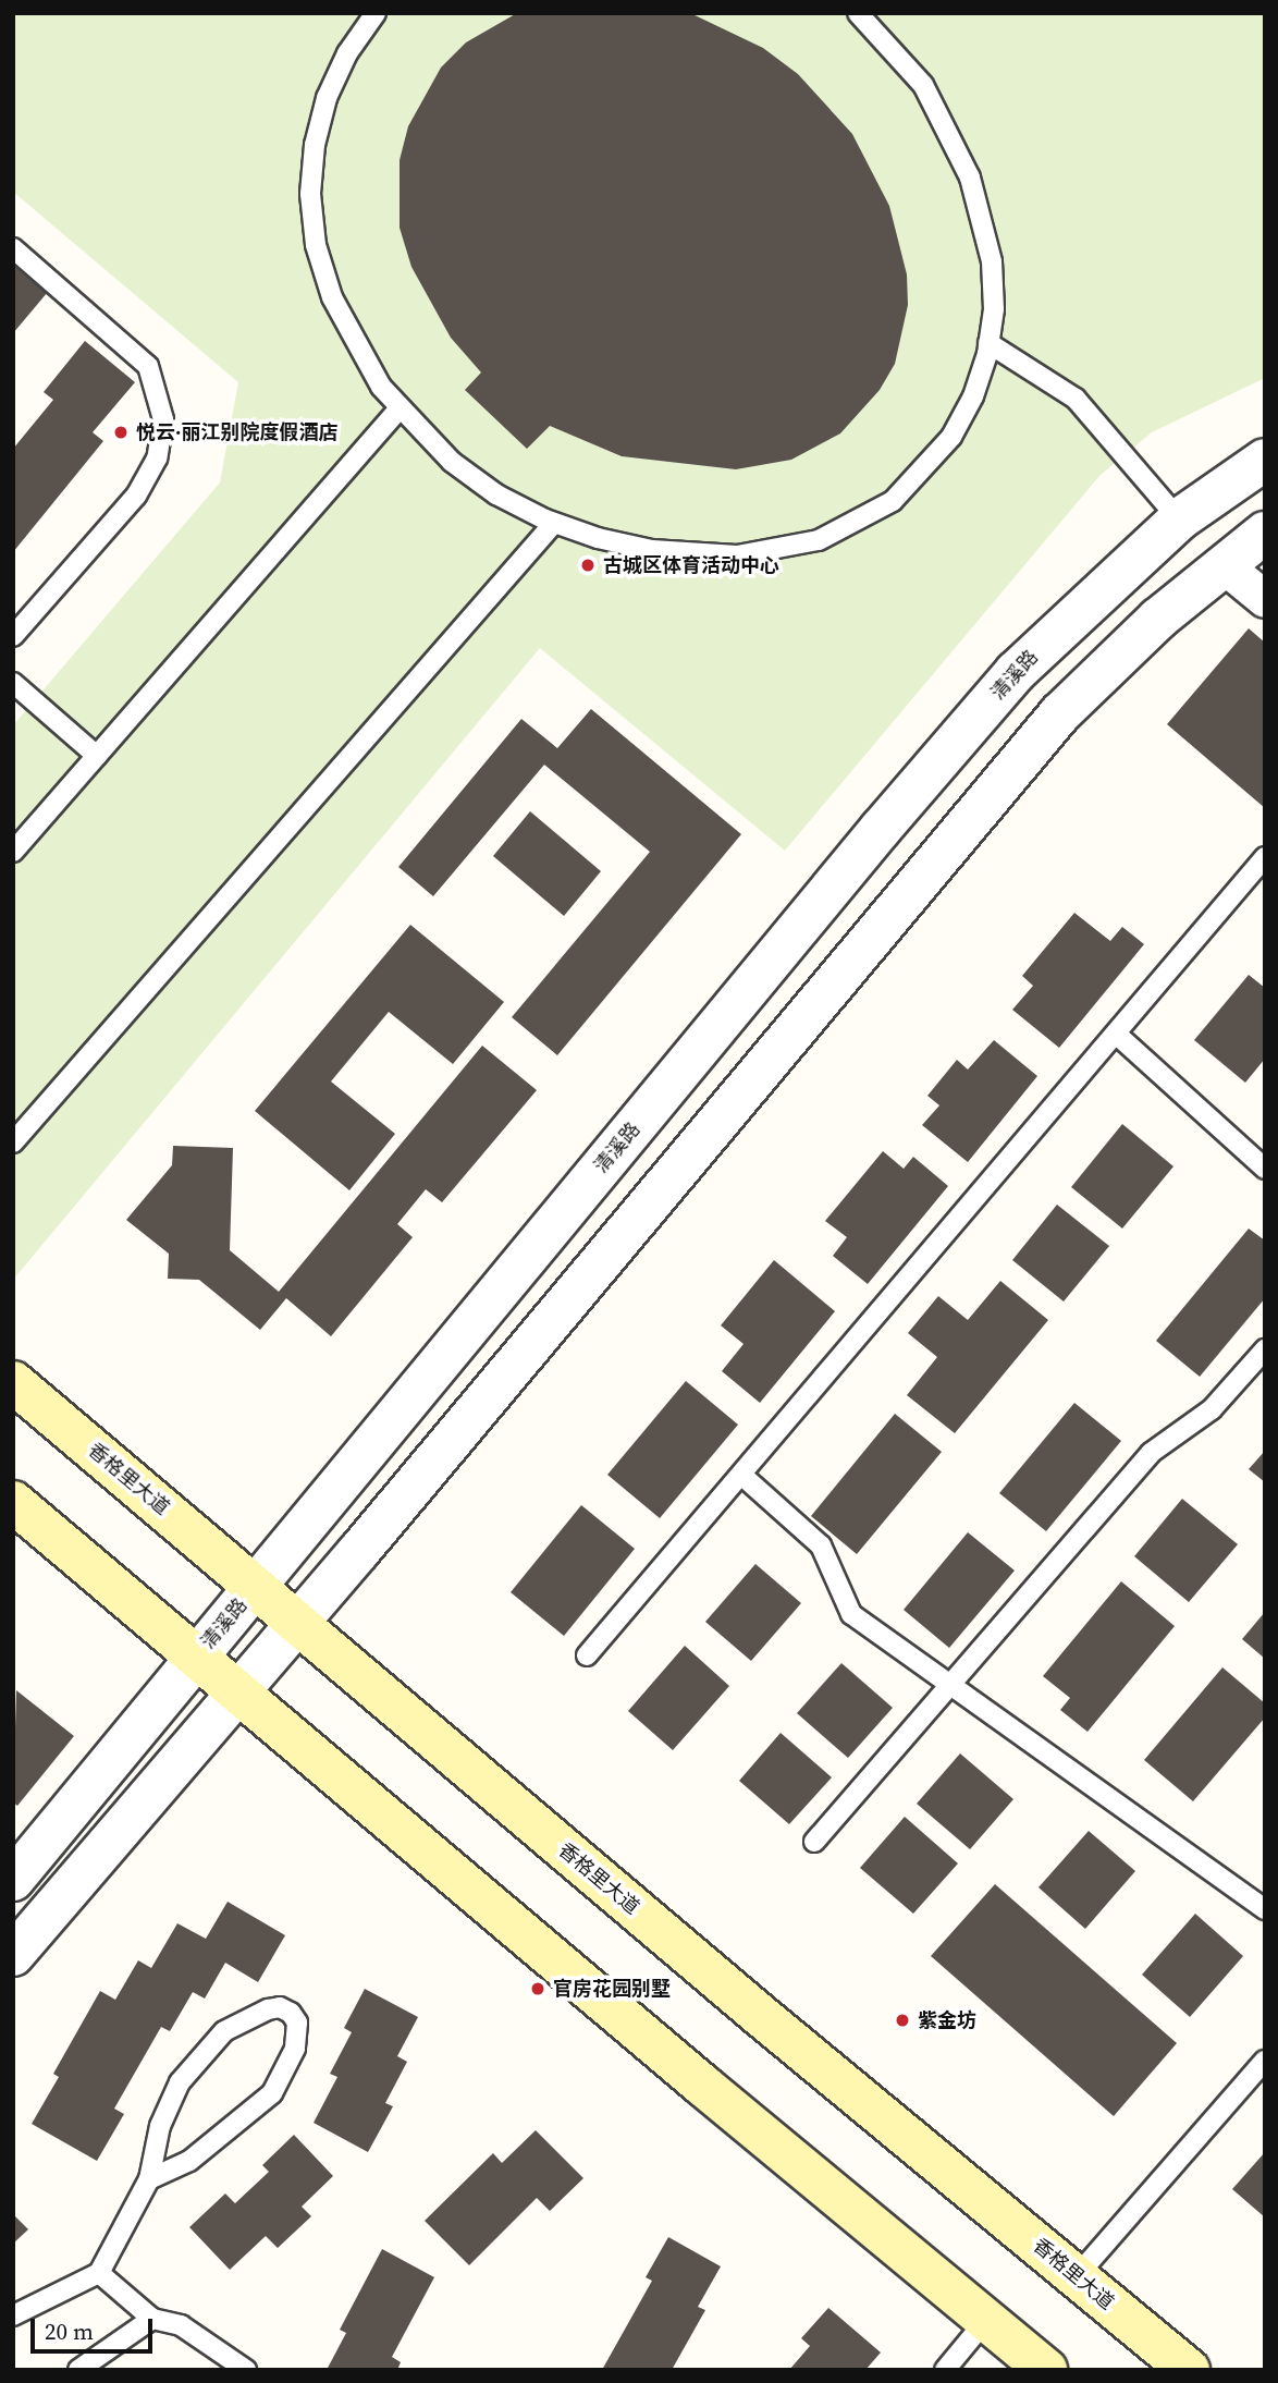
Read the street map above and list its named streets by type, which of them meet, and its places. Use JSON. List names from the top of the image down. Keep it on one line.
{"streets":{"main road":["香格里大道"],"street":["清溪路"]},"crossings":[["清溪路","香格里大道"]],"places":["悦云·丽江别院度假酒店","古城区体育活动中心","官房花园别墅","紫金坊"],"scale_bar":"20 m"}
